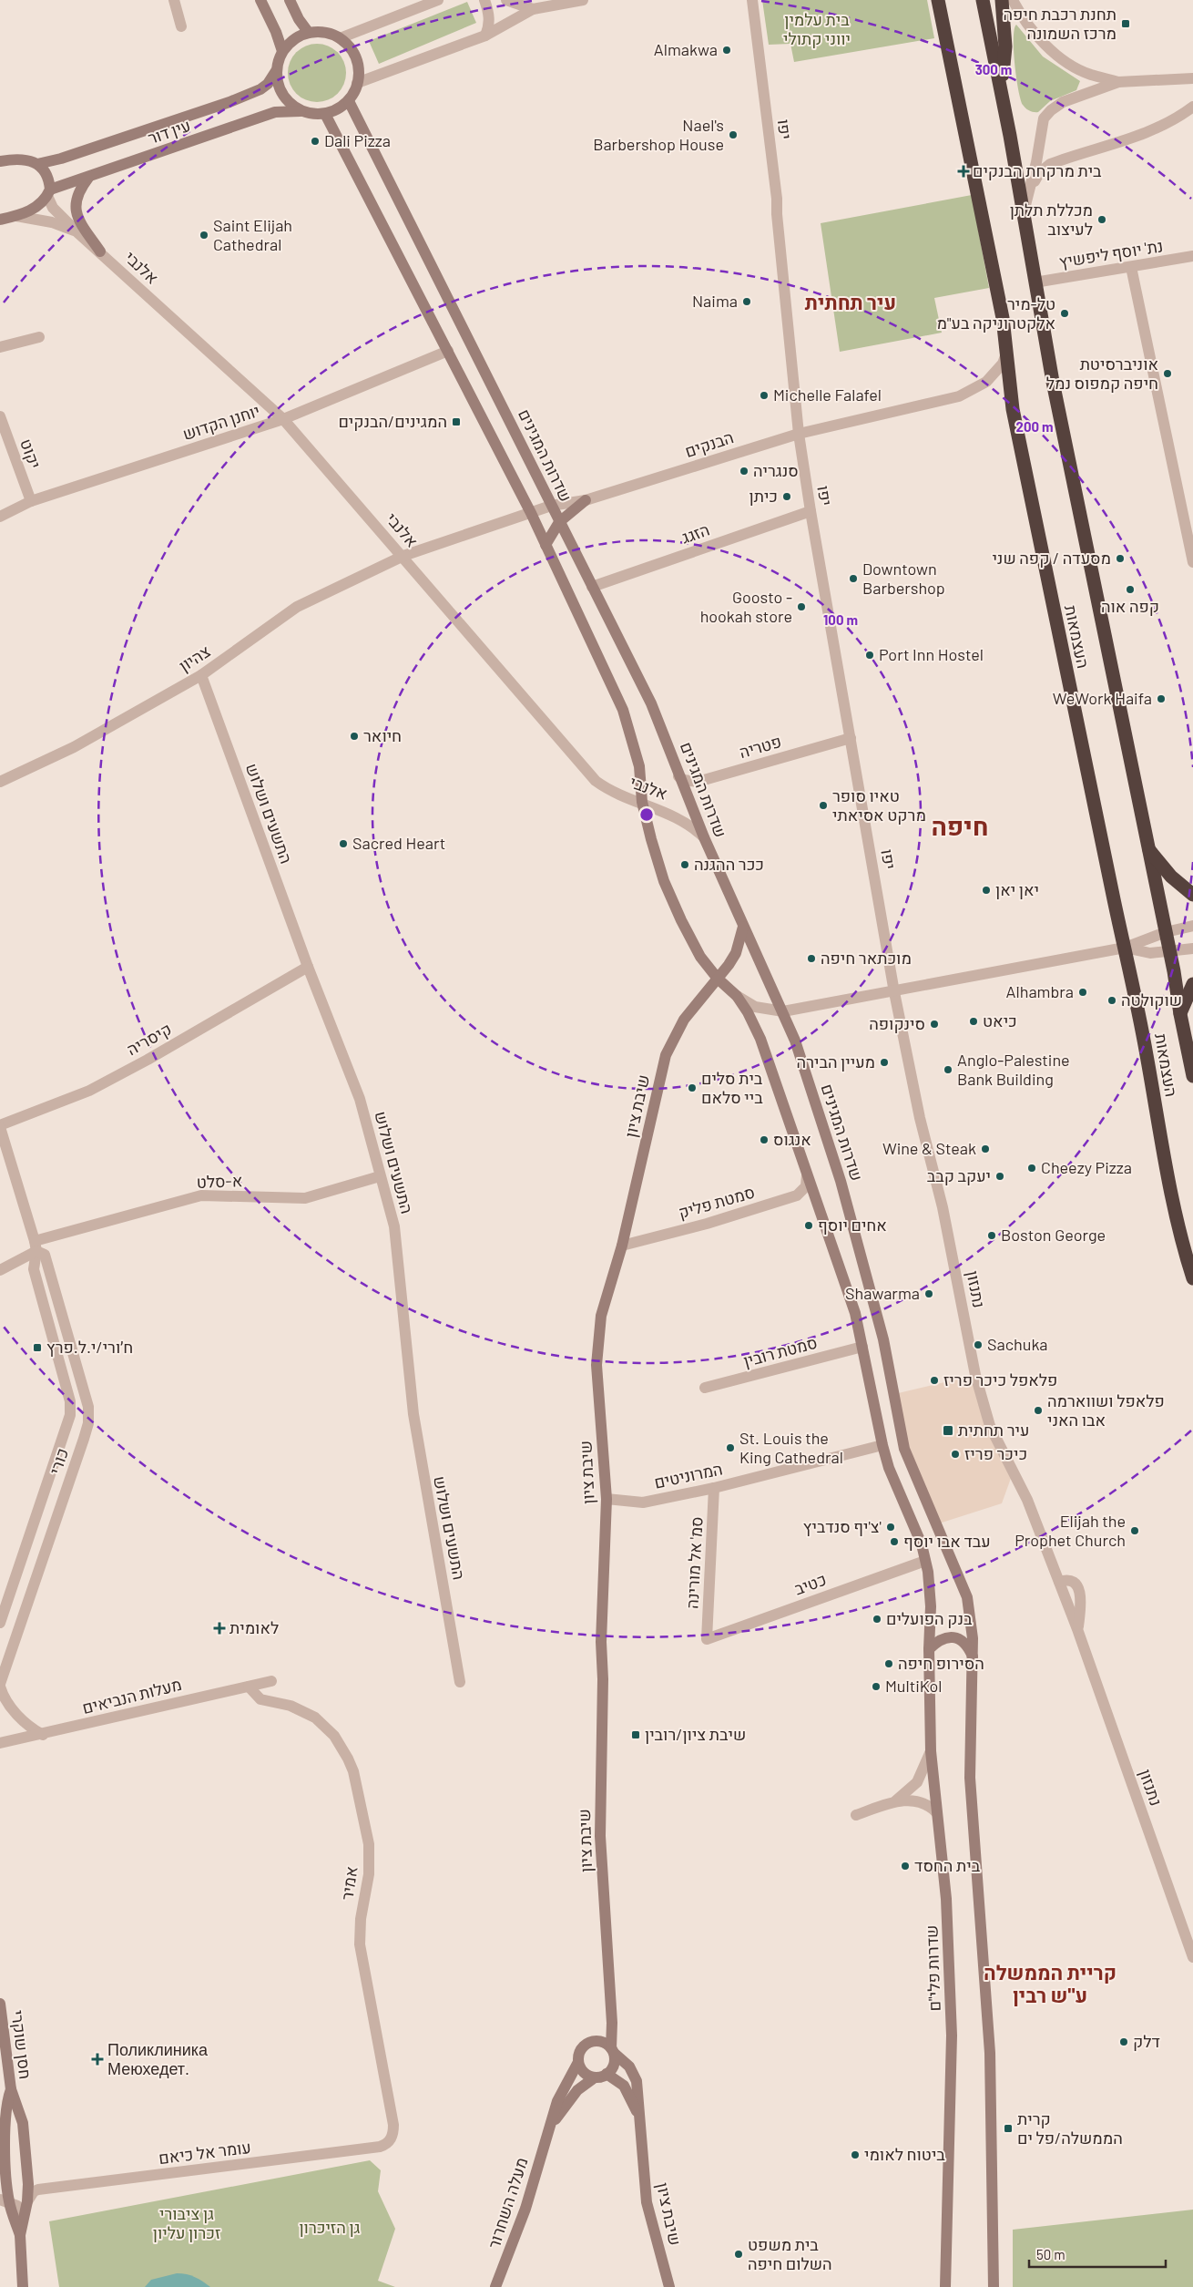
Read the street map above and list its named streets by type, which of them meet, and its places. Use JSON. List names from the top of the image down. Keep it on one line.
{"streets":{"highway":["העצמאות"],"street":["יפו","עין דור","נת' יוסף ליפשיץ","אלנבי","יוחנן הקדוש","הבנקים","יקוט","שדרות המגינים","הזגג","צהיון","פטריה","התשעים ושלוש","קיסריה","שיבת ציון","א-סלט","סמטת פליק","נתנזון","סמטת רובין","כורי","המרוניטים","סמ' אל מורינה","כטיב","מעלות הנביאים","אמיר","שדרות פלי\"ם","חסן שוקרי","עומר אל כיאם","מעלה השחרור"]},"crossings":[["יפו","הבנקים"],["יפו","הזגג"],["יפו","פטריה"],["יפו","נתנזון"],["עין דור","אלנבי"],["עין דור","שדרות המגינים"],["נת' יוסף ליפשיץ","העצמאות"],["אלנבי","יוחנן הקדוש"],["אלנבי","הבנקים"],["אלנבי","שדרות המגינים"],["אלנבי","צהיון"],["יוחנן הקדוש","יקוט"],["הבנקים","שדרות המגינים"],["הבנקים","העצמאות"],["הבנקים","צהיון"],["שדרות המגינים","הזגג"],["שדרות המגינים","פטריה"],["שדרות המגינים","שיבת ציון"],["צהיון","התשעים ושלוש"],["התשעים ושלוש","קיסריה"],["התשעים ושלוש","א-סלט"],["קיסריה","כורי"],["שיבת ציון","סמטת פליק"],["שיבת ציון","המרוניטים"],["שיבת ציון","מעלה השחרור"],["א-סלט","כורי"],["המרוניטים","סמ' אל מורינה"],["סמ' אל מורינה","כטיב"],["מעלות הנביאים","אמיר"],["אמיר","עומר אל כיאם"],["חסן שוקרי","עומר אל כיאם"]],"districts":["עיר תחתית","חיפה","קריית הממשלה ע\"ש רבין"],"parks":["בית עלמין יווני קתולי","גן ציבורי זכרון עליון","גן הזיכרון"],"places":{"transit":["תחנת רכבת חיפה מרכז השמונה","המגינים/הבנקים","ח׳ורי/י.ל.פרץ","עיר תחתית","שיבת ציון/רובין","קרית הממשלה/פל ים"],"other":["Almakwa","Nael's Barbershop House","Dali Pizza","מכללת תלתן לעיצוב","Saint Elijah Cathedral","Naima","טל-מיר אלקטרוניקה בע\"מ","אוניברסיטת חיפה קמפוס נמל","Michelle Falafel","סנגריה","כיתן","מסעדה / קפה שני","Downtown Barbershop","קפה אוה","Goosto - hookah store","Port Inn Hostel","WeWork Haifa","חיואר","טאיו סופר מרקט אסיאתי","Sacred Heart","ככר ההגנה","יאן יאן","מוכתאר חיפה","Alhambra","שוקולטה","כיאט","סינקופה","מעיין הבירה","Anglo-Palestine Bank Building","בית סלים ביי סלאם","אנגוס","Wine & Steak","Cheezy Pizza","יעקב קבב","אחים יוסף","Boston George","Shawarma","Sachuka","פלאפל כיכר פריז","פלאפל ושווארמה אבו האני","St. Louis the King Cathedral","כיכר פריז","צ'יף סנדביץ'","Elijah the Prophet Church","עבד אבו יוסף","בנק הפועלים","הסירופ חיפה","MultiKol","בית החסד","דלק","ביטוח לאומי","בית משפט השלום חיפה"],"health":["בית מרקחת הבנקים","לאומית","Поликлиника Меюхедет."]},"scale_bar":"50 m","rings":["300 m","200 m","100 m"]}
